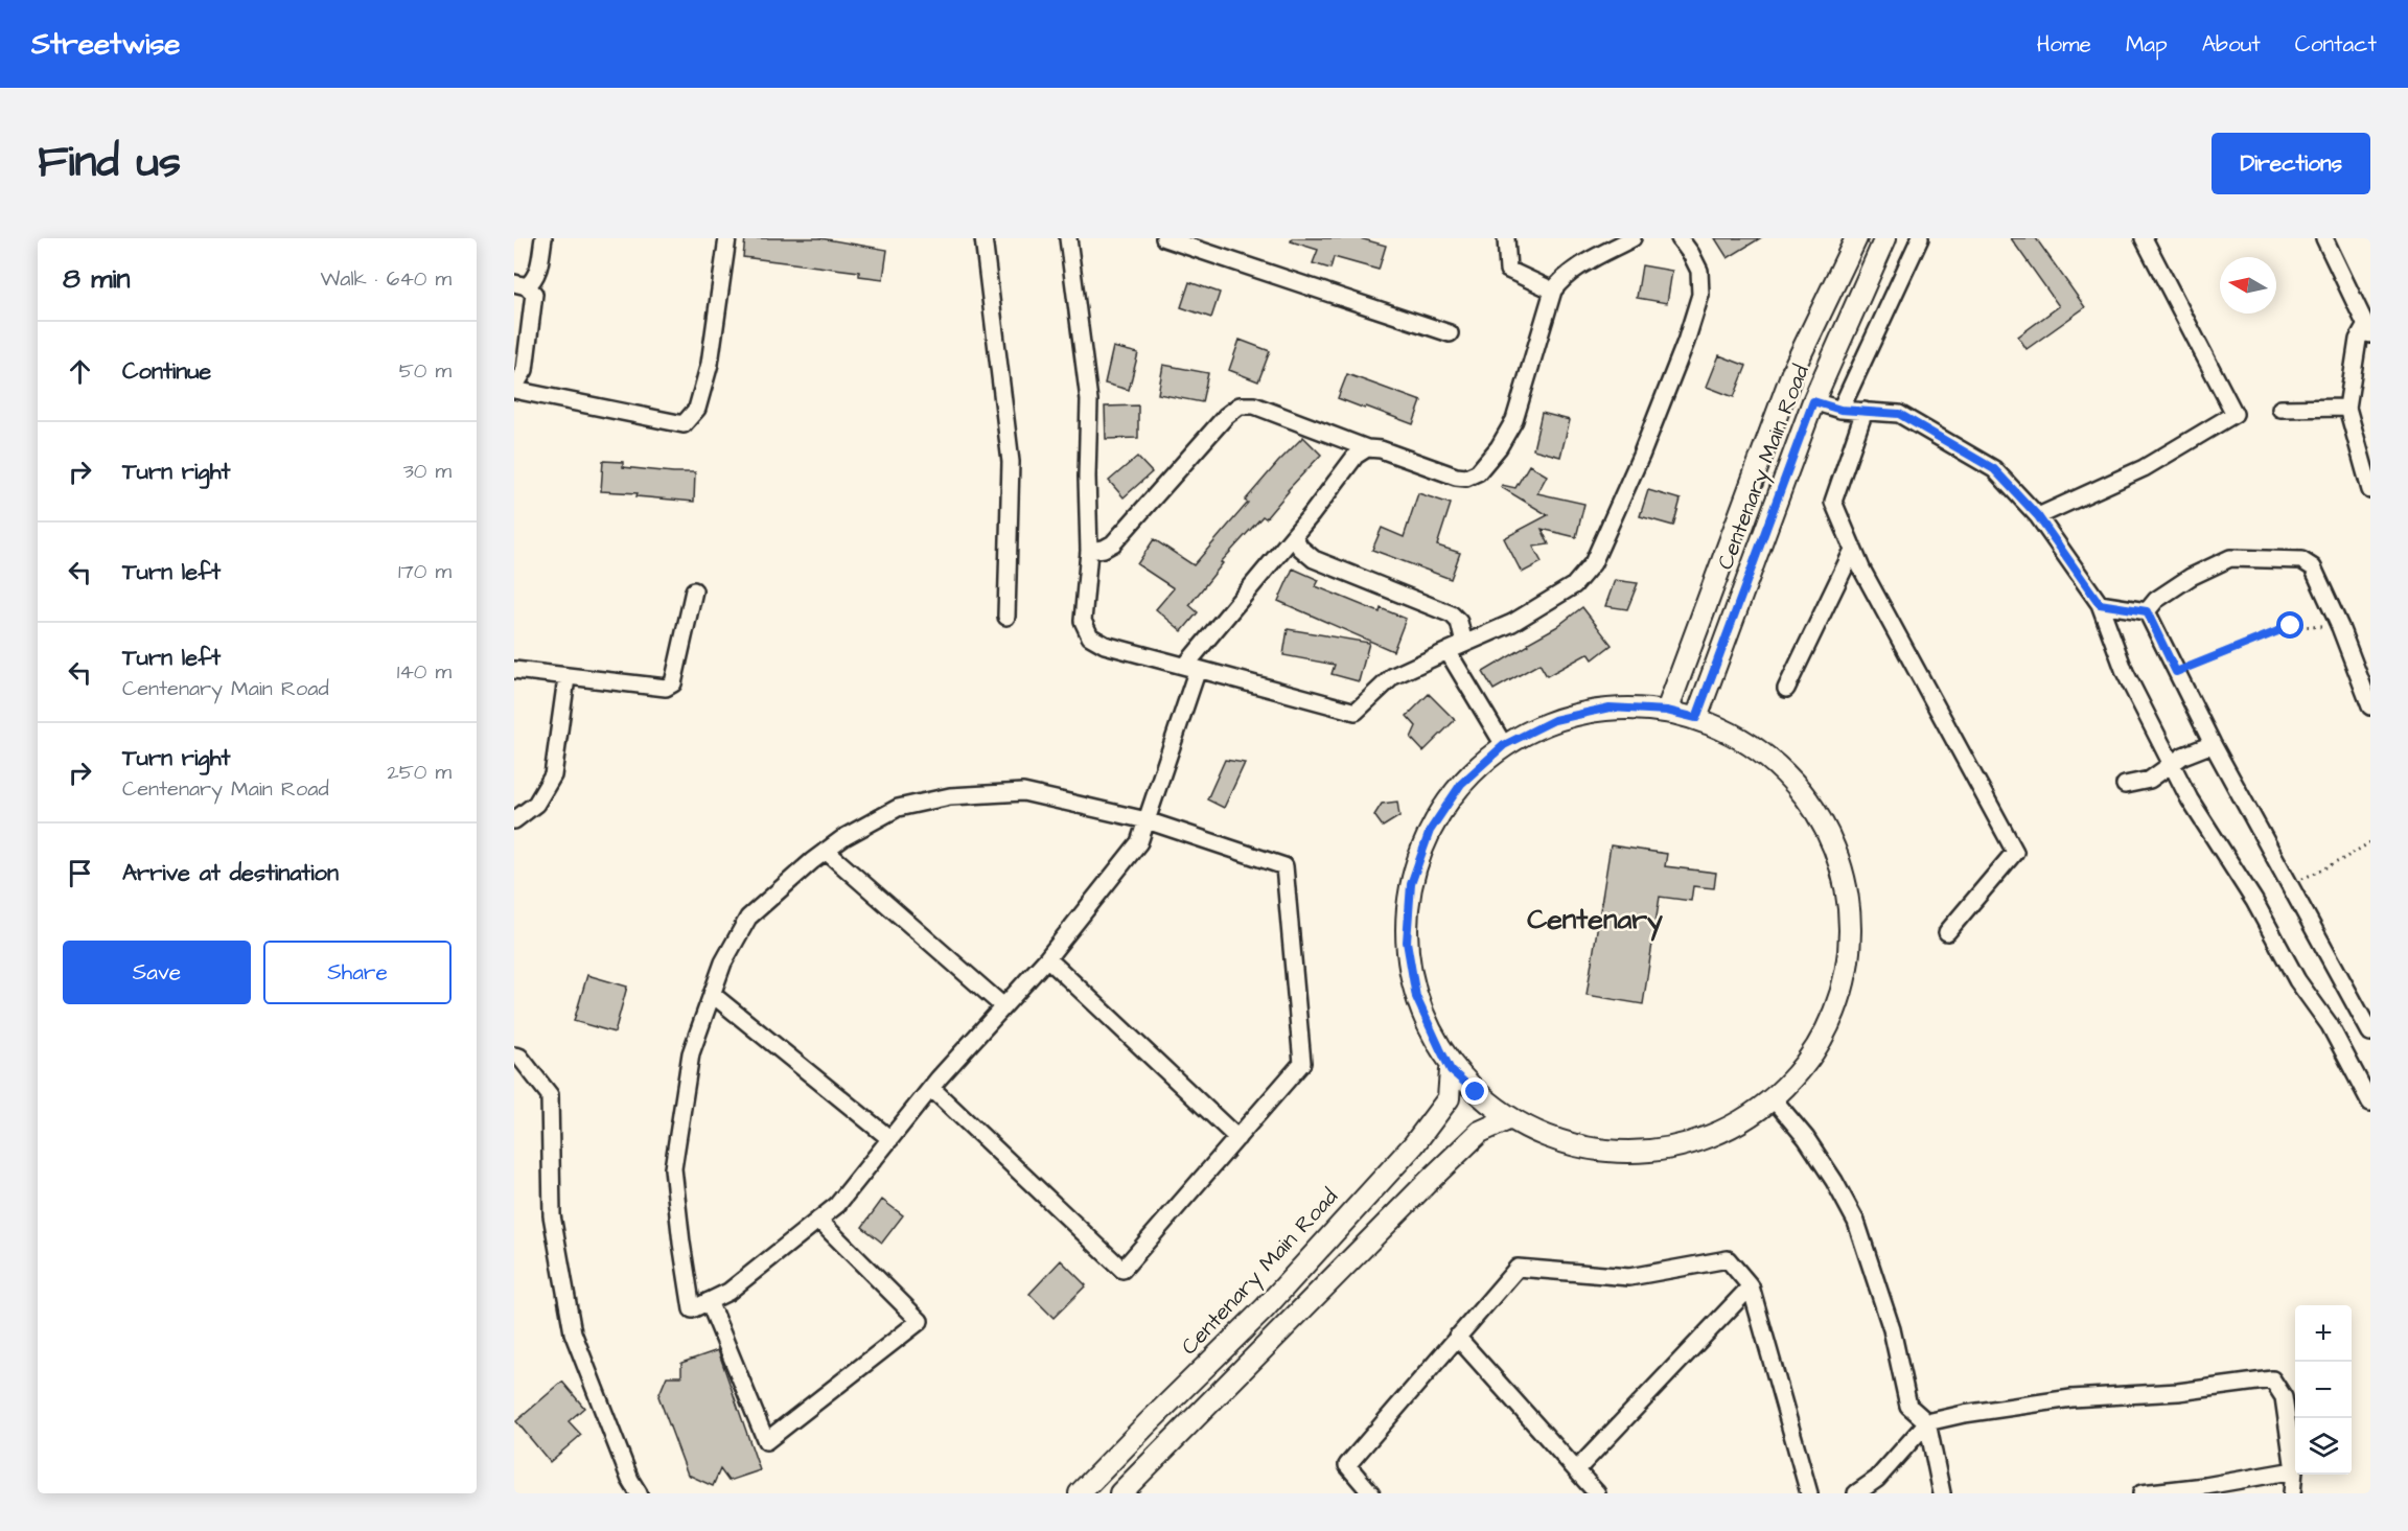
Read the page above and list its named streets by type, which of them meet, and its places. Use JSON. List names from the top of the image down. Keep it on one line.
{"streets":{"street":["Centenary Main Road"]},"districts":["Centenary"],"north":"left","page":{"header":"Streetwise","nav":["Home","Map","About","Contact"],"title":"Find us","buttons":["Directions",["Save","Share"]],"heading":["8 min","Walk · 640 m"],"list":[["Continue","50 m"],["Turn right","30 m"],["Turn left","170 m"],["Turn left","Centenary Main Road","140 m"],["Turn right","Centenary Main Road","250 m"],"Arrive at destination"],"map_buttons":["+","−"]}}
